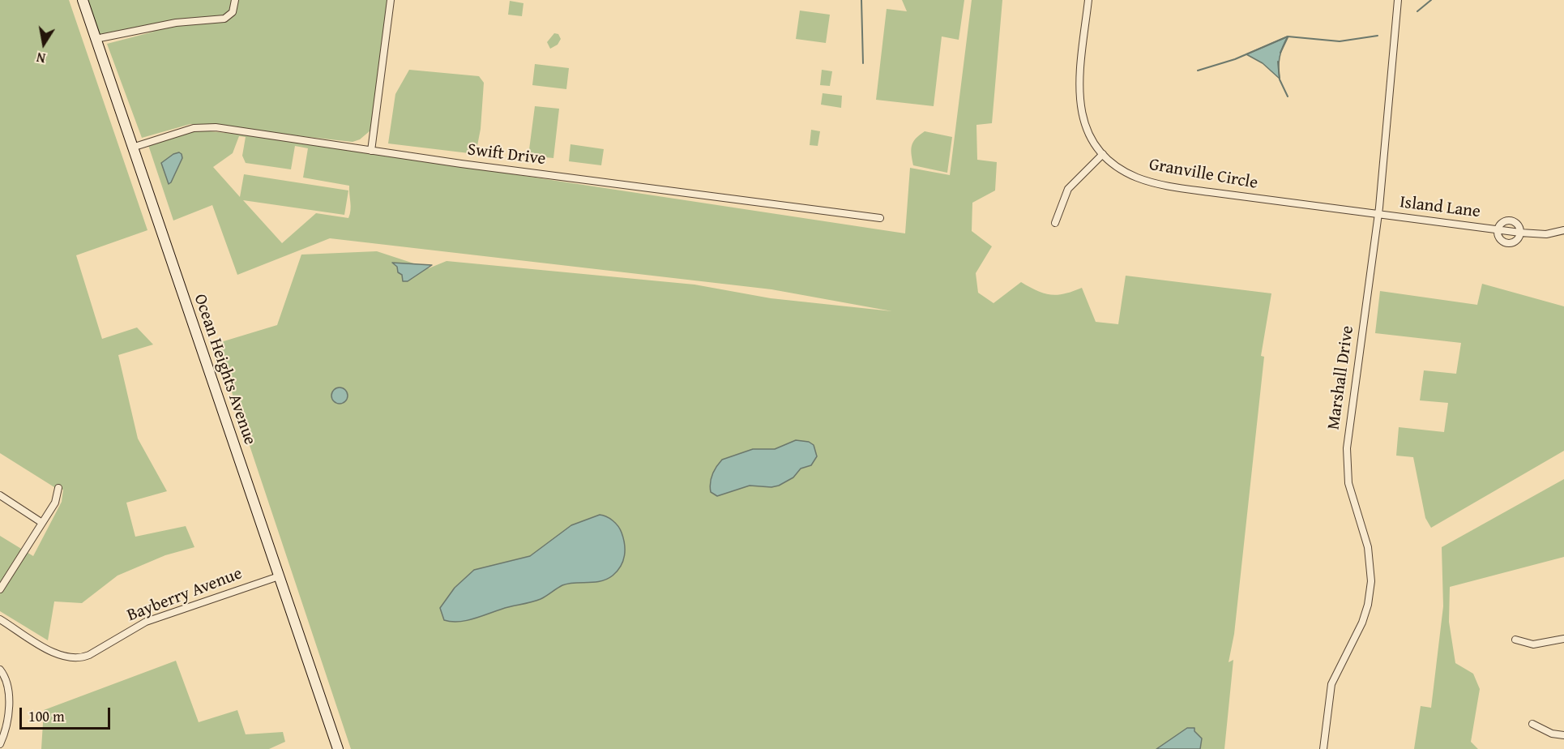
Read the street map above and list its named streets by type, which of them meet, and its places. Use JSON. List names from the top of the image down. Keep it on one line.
{"streets":{"main road":["Ocean Heights Avenue"],"street":["Swift Drive","Granville Circle","Island Lane","Marshall Drive","Bayberry Avenue"]},"crossings":[["Swift Drive","Ocean Heights Avenue"],["Granville Circle","Island Lane"],["Granville Circle","Marshall Drive"],["Island Lane","Marshall Drive"],["Ocean Heights Avenue","Bayberry Avenue"]],"scale_bar":"100 m","north":"bottom"}
